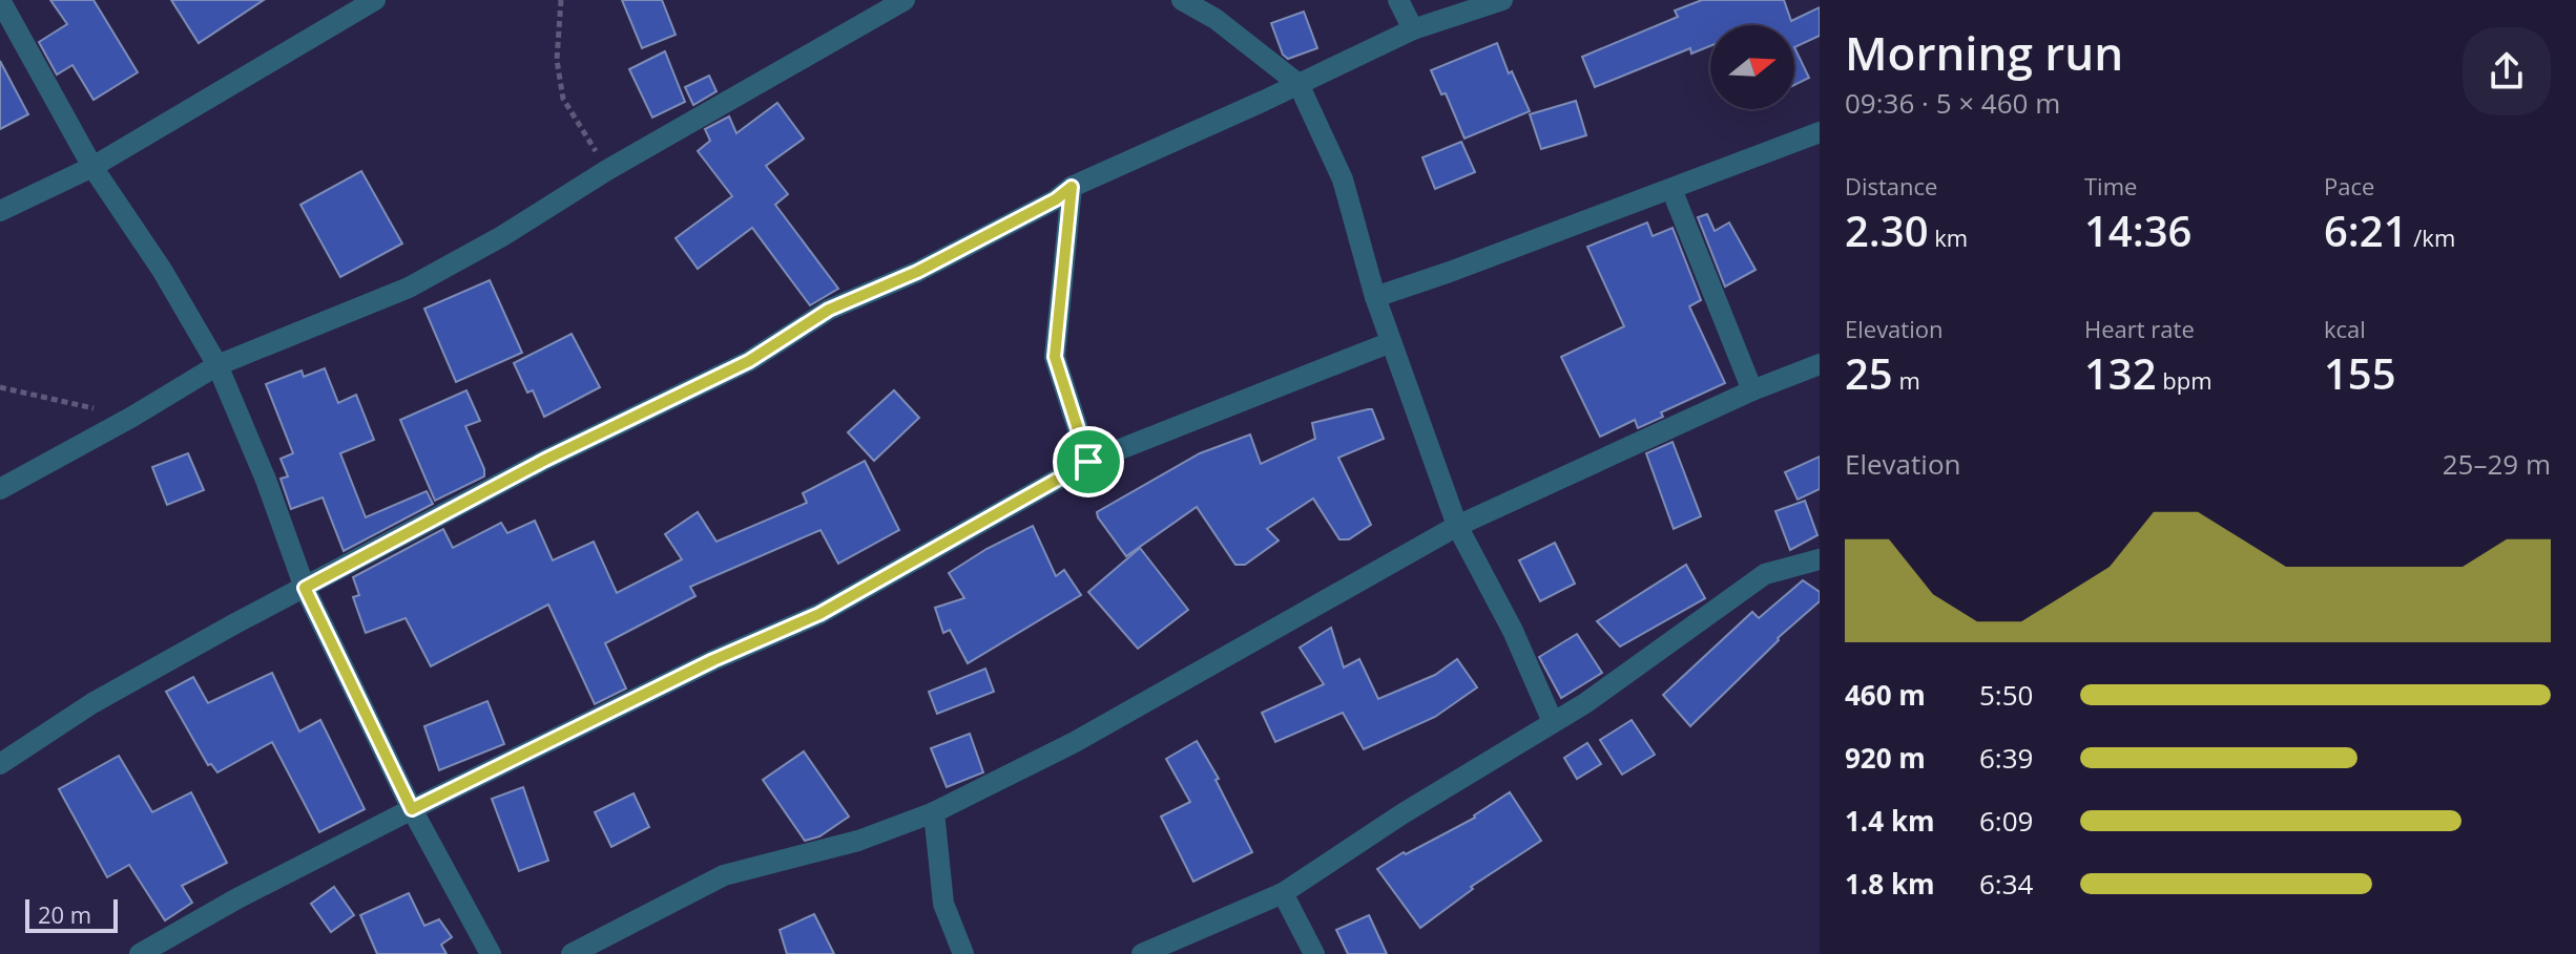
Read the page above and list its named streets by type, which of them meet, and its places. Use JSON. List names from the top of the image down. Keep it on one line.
{"scale_bar":"20 m","north":"right","page":{"heading":["Morning run","09:36 · 5 × 460 m"],"stats":[["Distance","2.30 km"],["Time","14:36"],["Pace","6:21 /km"],["Elevation","25 m"],["Heart rate","132 bpm"],["kcal","155"]],"chart":["Elevation","25–29 m"],"list":[{"name":"460 m","note":"5:50"},{"name":"920 m","note":"6:39"},{"name":"1.4 km","note":"6:09"},{"name":"1.8 km","note":"6:34"}],"scale":"20 m"}}
